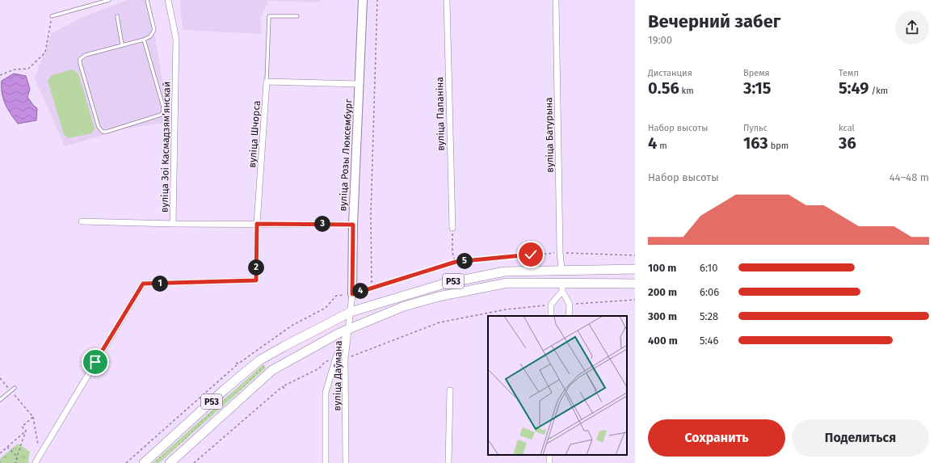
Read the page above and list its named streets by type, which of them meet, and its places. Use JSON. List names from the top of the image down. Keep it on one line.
{"streets":{"main road":["Р53"],"street":["вуліца Папаніна","вуліца Шчорса","вуліца Батурына","вуліца Зоі Касмадзямʼянскай","вуліца Розы Люксембург","вуліца Даўмана"]},"crossings":[["вуліца Батурына","Р53"],["вуліца Розы Люксембург","Р53"],["вуліца Розы Люксембург","вуліца Даўмана"],["Р53","вуліца Даўмана"]],"page":{"heading":["Вечерний забег","19:00"],"stats":[["Дистанция","0.56 km"],["Время","3:15"],["Темп","5:49 /km"],["Набор высоты","4 m"],["Пульс","163 bpm"],["kcal","36"]],"chart":["Набор высоты","44–48 m"],"pins":["3","5","2","1","4"],"list":[{"name":"100 m","note":"6:10"},{"name":"200 m","note":"6:06"},{"name":"300 m","note":"5:28"},{"name":"400 m","note":"5:46"}],"buttons":["Сохранить","Поделиться"]}}
